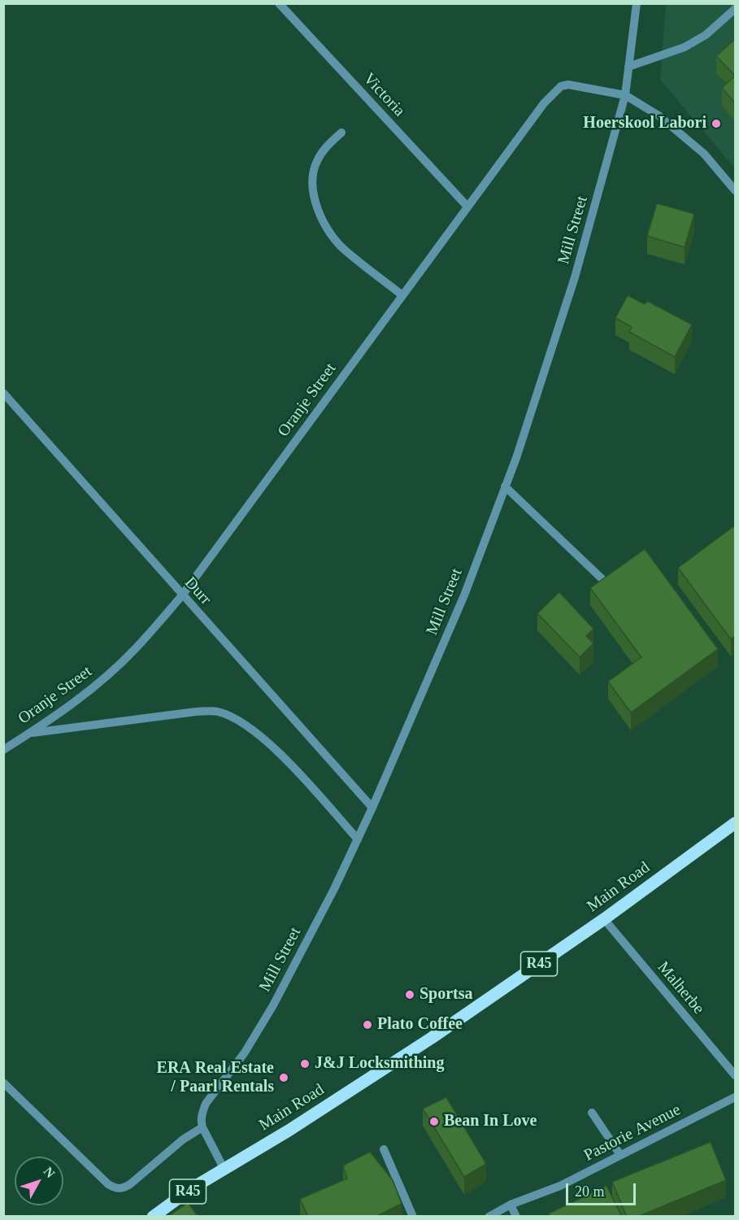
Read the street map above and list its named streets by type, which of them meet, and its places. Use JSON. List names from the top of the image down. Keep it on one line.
{"streets":{"main road":["Main Road","R45"],"street":["Victoria","Mill Street","Oranje Street","Durr","Malherbe","Pastorie Avenue"]},"crossings":[["Victoria","Oranje Street"],["Mill Street","Oranje Street"],["Mill Street","Durr"],["Oranje Street","Durr"],["Main Road","Malherbe"]],"places":["Hoerskool Labori","Sportsa","Plato Coffee","J&J Locksmithing","ERA Real Estate / Paarl Rentals","Bean In Love"],"scale_bar":"20 m","north":"top right"}
